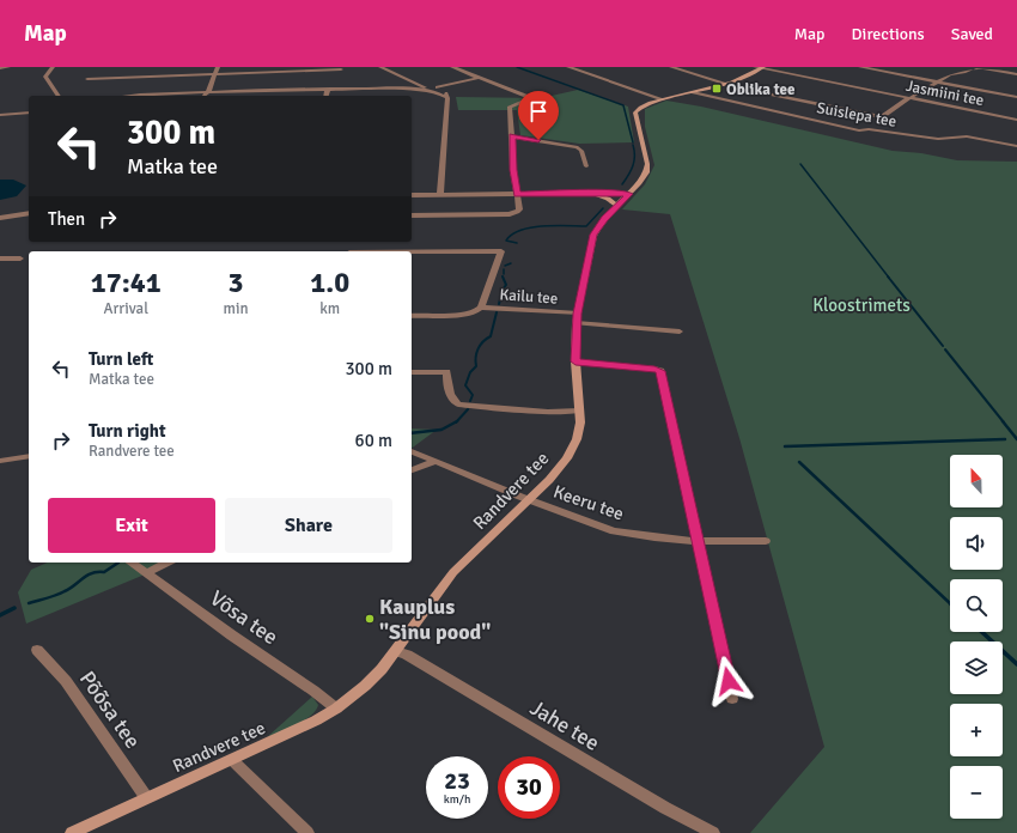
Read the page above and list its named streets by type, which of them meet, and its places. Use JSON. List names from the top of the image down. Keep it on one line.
{"streets":{"main road":["Randvere tee"],"street":["Jasmiini tee","Suislepa tee","Kailu tee","Keeru tee","Võsa tee","Põõsa tee","Jahe tee"]},"crossings":[["Jasmiini tee","Randvere tee"],["Suislepa tee","Randvere tee"],["Kailu tee","Randvere tee"],["Randvere tee","Keeru tee"],["Randvere tee","Võsa tee"],["Randvere tee","Põõsa tee"],["Randvere tee","Jahe tee"]],"parks":["Kloostrimets"],"places":{"transit":["Oblika tee"],"other":["Kauplus \"Sinu pood\""]},"north":"top","page":{"header":"Map","nav":["Map","Directions","Saved"],"turn":["300 m","Matka tee"],"then":"Then","eta":["17:41","Arrival","3","min","1.0","km"],"list":[{"name":"Turn left","note":"Matka tee","value":"300 m"},{"name":"Turn right","note":"Randvere tee","value":"60 m"}],"map_buttons":["+","−"],"buttons":["Exit","Share"],"speed":"23 km/h","limit":"30"}}
